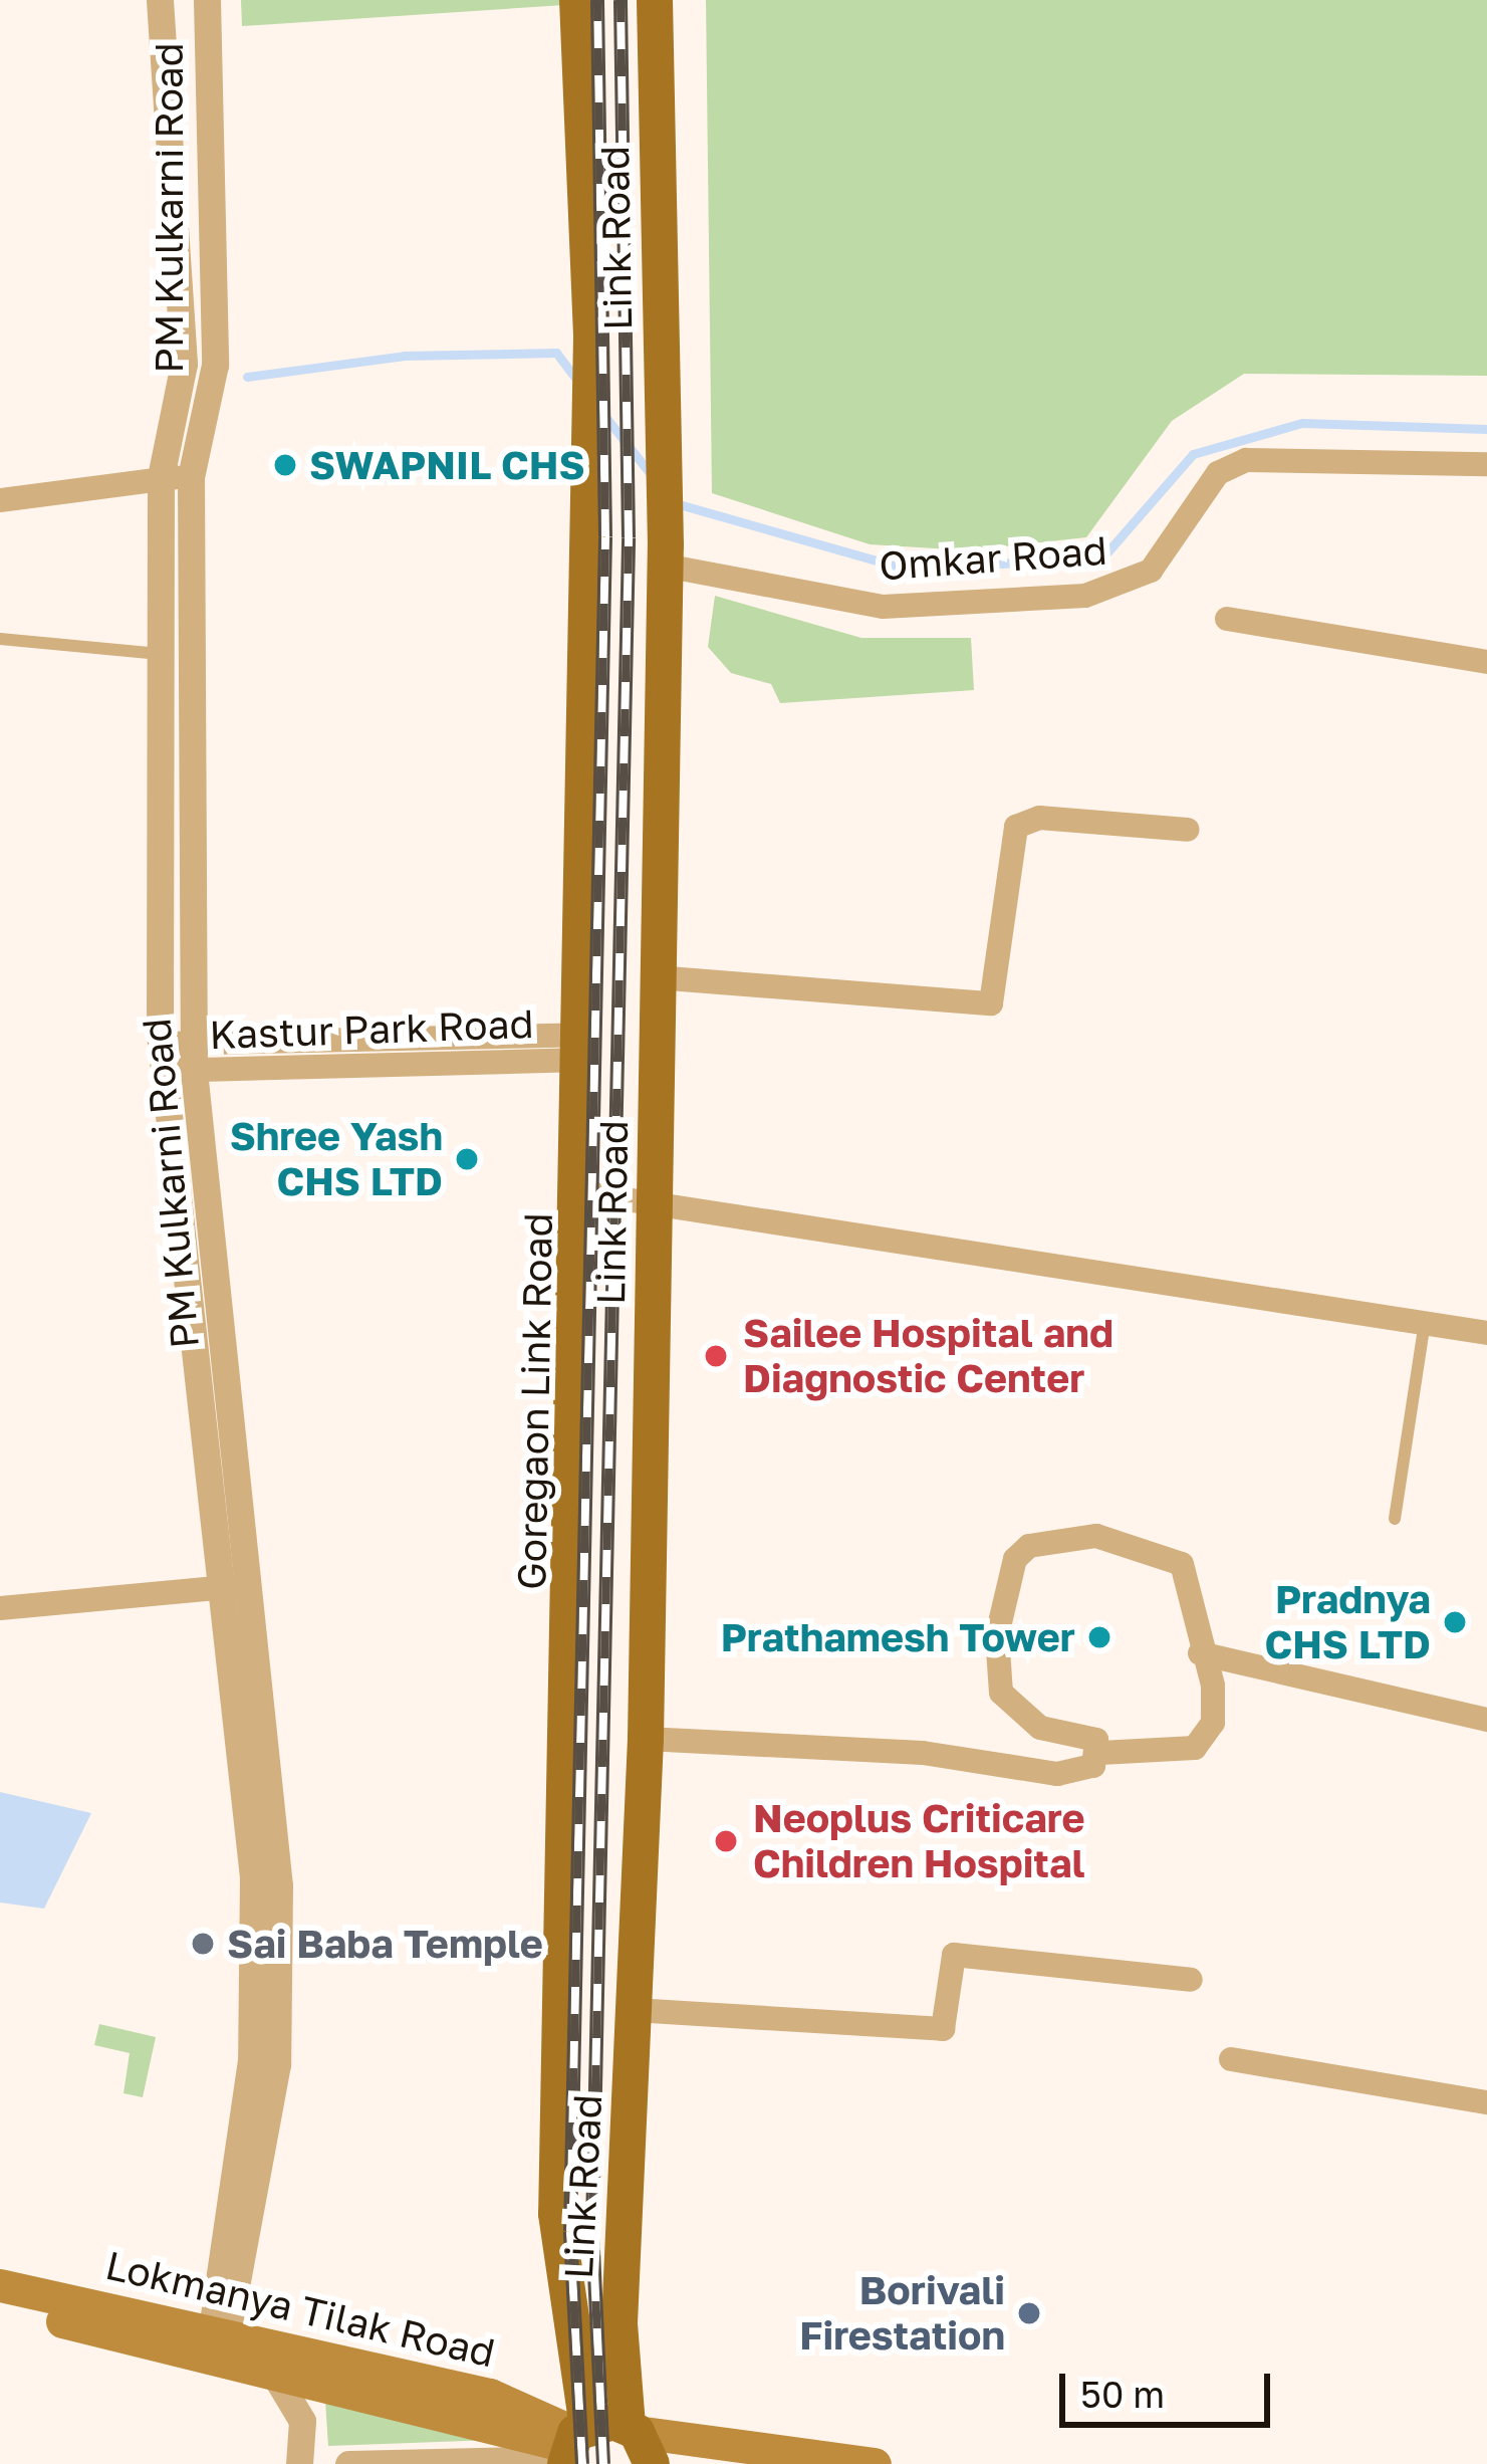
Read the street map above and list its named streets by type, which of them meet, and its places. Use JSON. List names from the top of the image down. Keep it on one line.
{"streets":{"main road":["Link Road","Goregaon Link Road","Lokmanya Tilak Road"],"street":["PM Kulkarni Road","Omkar Road","Kastur Park Road"]},"crossings":[["PM Kulkarni Road","Kastur Park Road"],["PM Kulkarni Road","Lokmanya Tilak Road"],["Link Road","Omkar Road"],["Link Road","Goregaon Link Road"],["Kastur Park Road","Goregaon Link Road"],["Goregaon Link Road","Lokmanya Tilak Road"]],"places":["SWAPNIL CHS","Shree Yash CHS LTD","Sailee Hospital and Diagnostic Center","Pradnya CHS LTD","Prathamesh Tower","Neoplus Criticare Children Hospital","Sai Baba Temple","Borivali Firestation"],"scale_bar":"50 m"}
